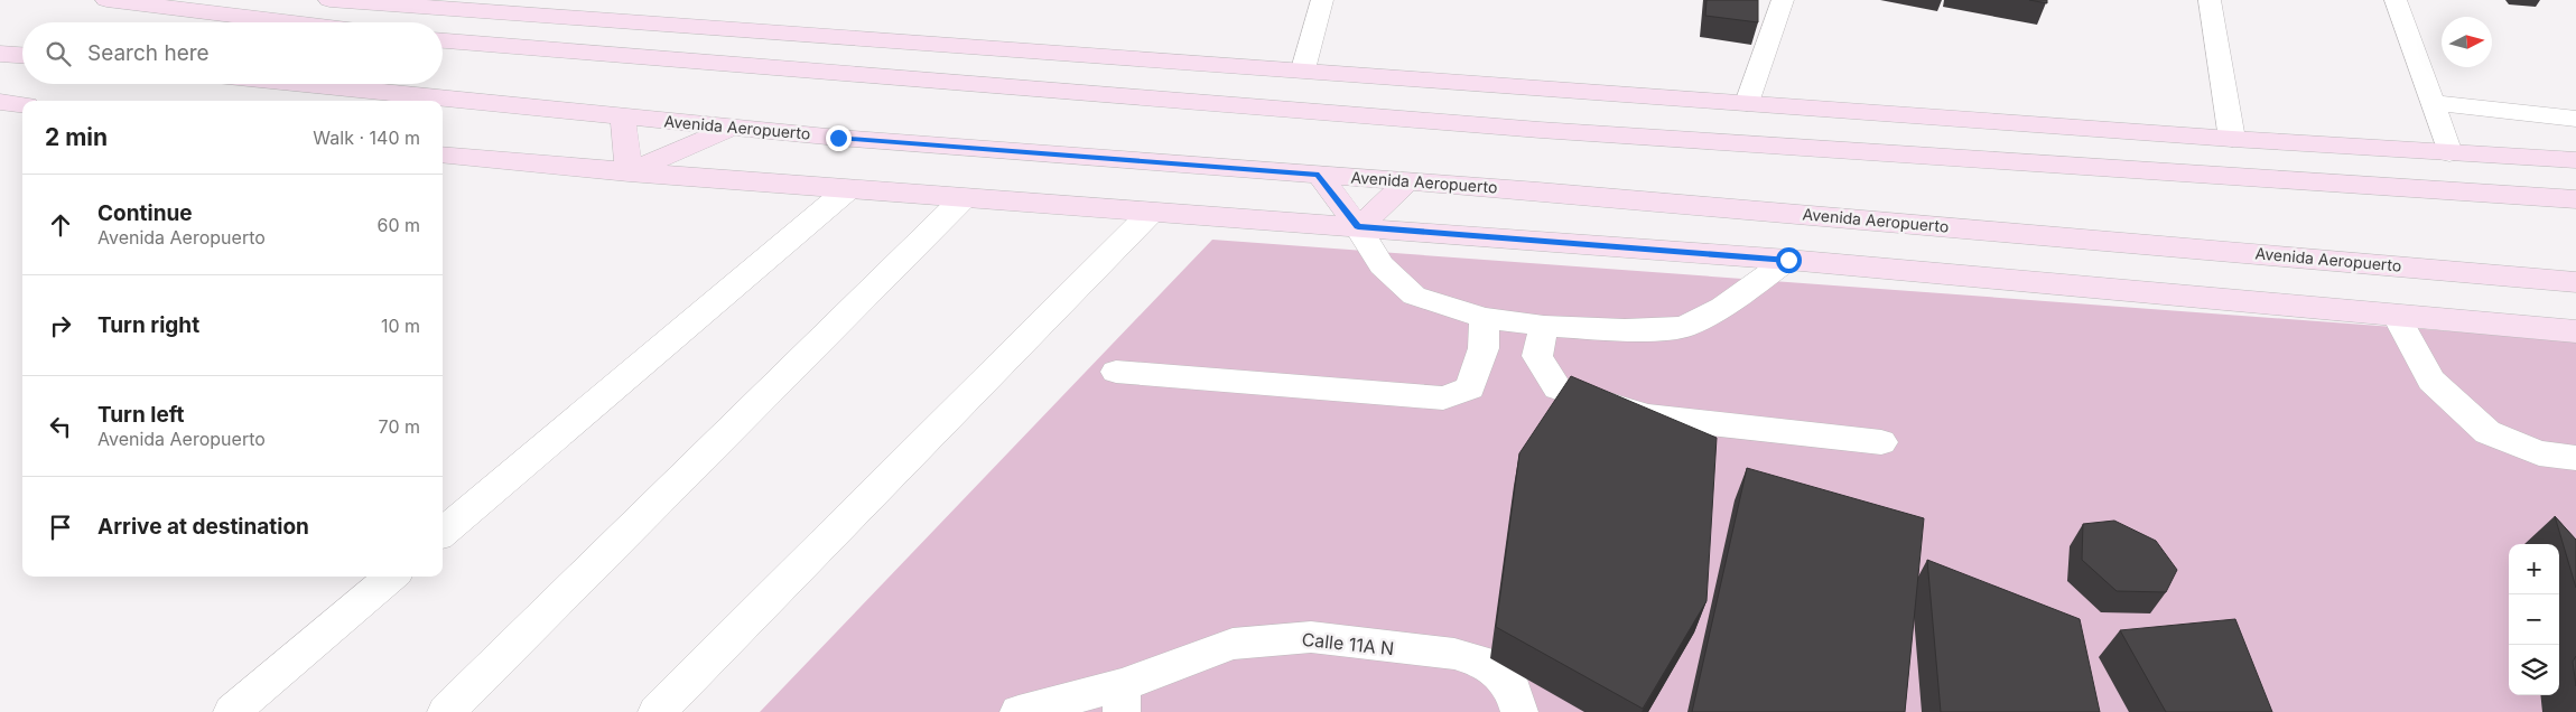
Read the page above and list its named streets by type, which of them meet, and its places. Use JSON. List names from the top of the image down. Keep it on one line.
{"streets":{"main road":["Avenida Aeropuerto"],"street":["Calle 11A N"]},"north":"right","page":{"search":"Search here","heading":["2 min","Walk · 140 m"],"list":[["Continue","Avenida Aeropuerto","60 m"],["Turn right","10 m"],["Turn left","Avenida Aeropuerto","70 m"],"Arrive at destination"],"map_buttons":["+","−"]}}
